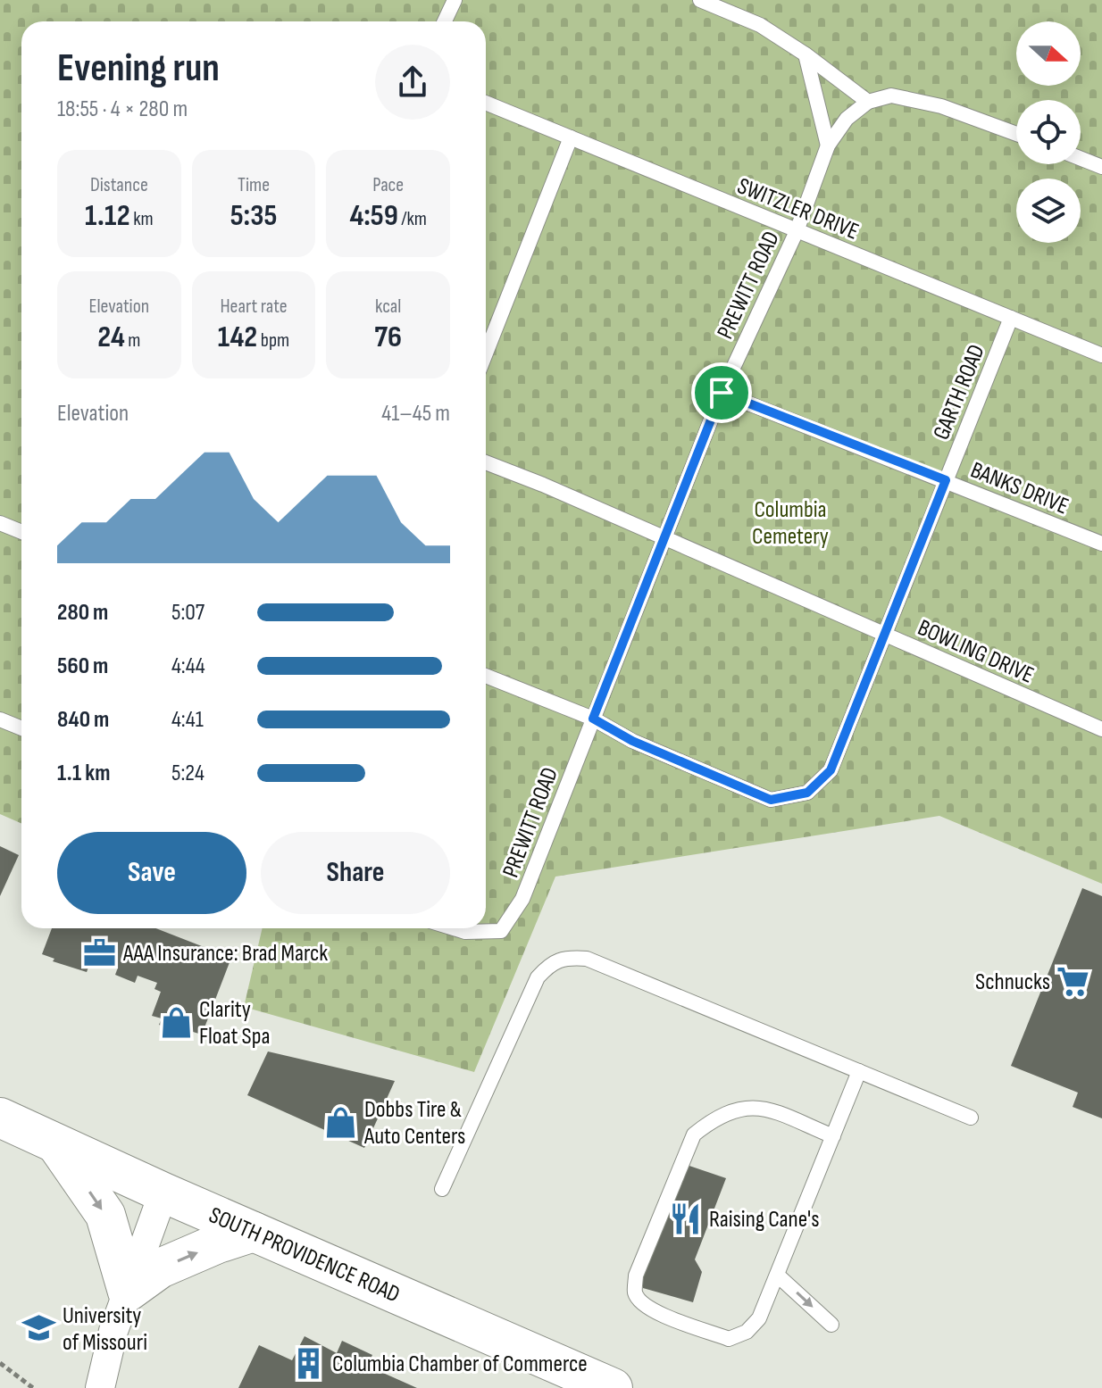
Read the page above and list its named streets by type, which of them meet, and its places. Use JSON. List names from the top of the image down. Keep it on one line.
{"streets":{"main road":["SOUTH PROVIDENCE ROAD"],"lane":["SWITZLER DRIVE","PREWITT ROAD","GARTH ROAD","BANKS DRIVE","BOWLING DRIVE"]},"crossings":[["SWITZLER DRIVE","PREWITT ROAD"],["SWITZLER DRIVE","GARTH ROAD"],["PREWITT ROAD","GARTH ROAD"],["PREWITT ROAD","BANKS DRIVE"],["PREWITT ROAD","BOWLING DRIVE"],["GARTH ROAD","BANKS DRIVE"],["GARTH ROAD","BOWLING DRIVE"]],"parks":["Columbia Cemetery"],"places":{"office":["AAA Insurance: Brad Marck"],"supermarket":["Schnucks"],"shop":["Clarity Float Spa","Dobbs Tire & Auto Centers"],"restaurant":["Raising Cane's"],"school or university":["University of Missouri"],"building":["Columbia Chamber of Commerce"]},"north":"right","page":{"heading":["Evening run","18:55 · 4 × 280 m"],"stats":[["Distance","1.12 km"],["Time","5:35"],["Pace","4:59 /km"],["Elevation","24 m"],["Heart rate","142 bpm"],["kcal","76"]],"chart":["Elevation","41–45 m"],"list":[{"name":"280 m","note":"5:07"},{"name":"560 m","note":"4:44"},{"name":"840 m","note":"4:41"},{"name":"1.1 km","note":"5:24"}],"buttons":["Save","Share"]}}
